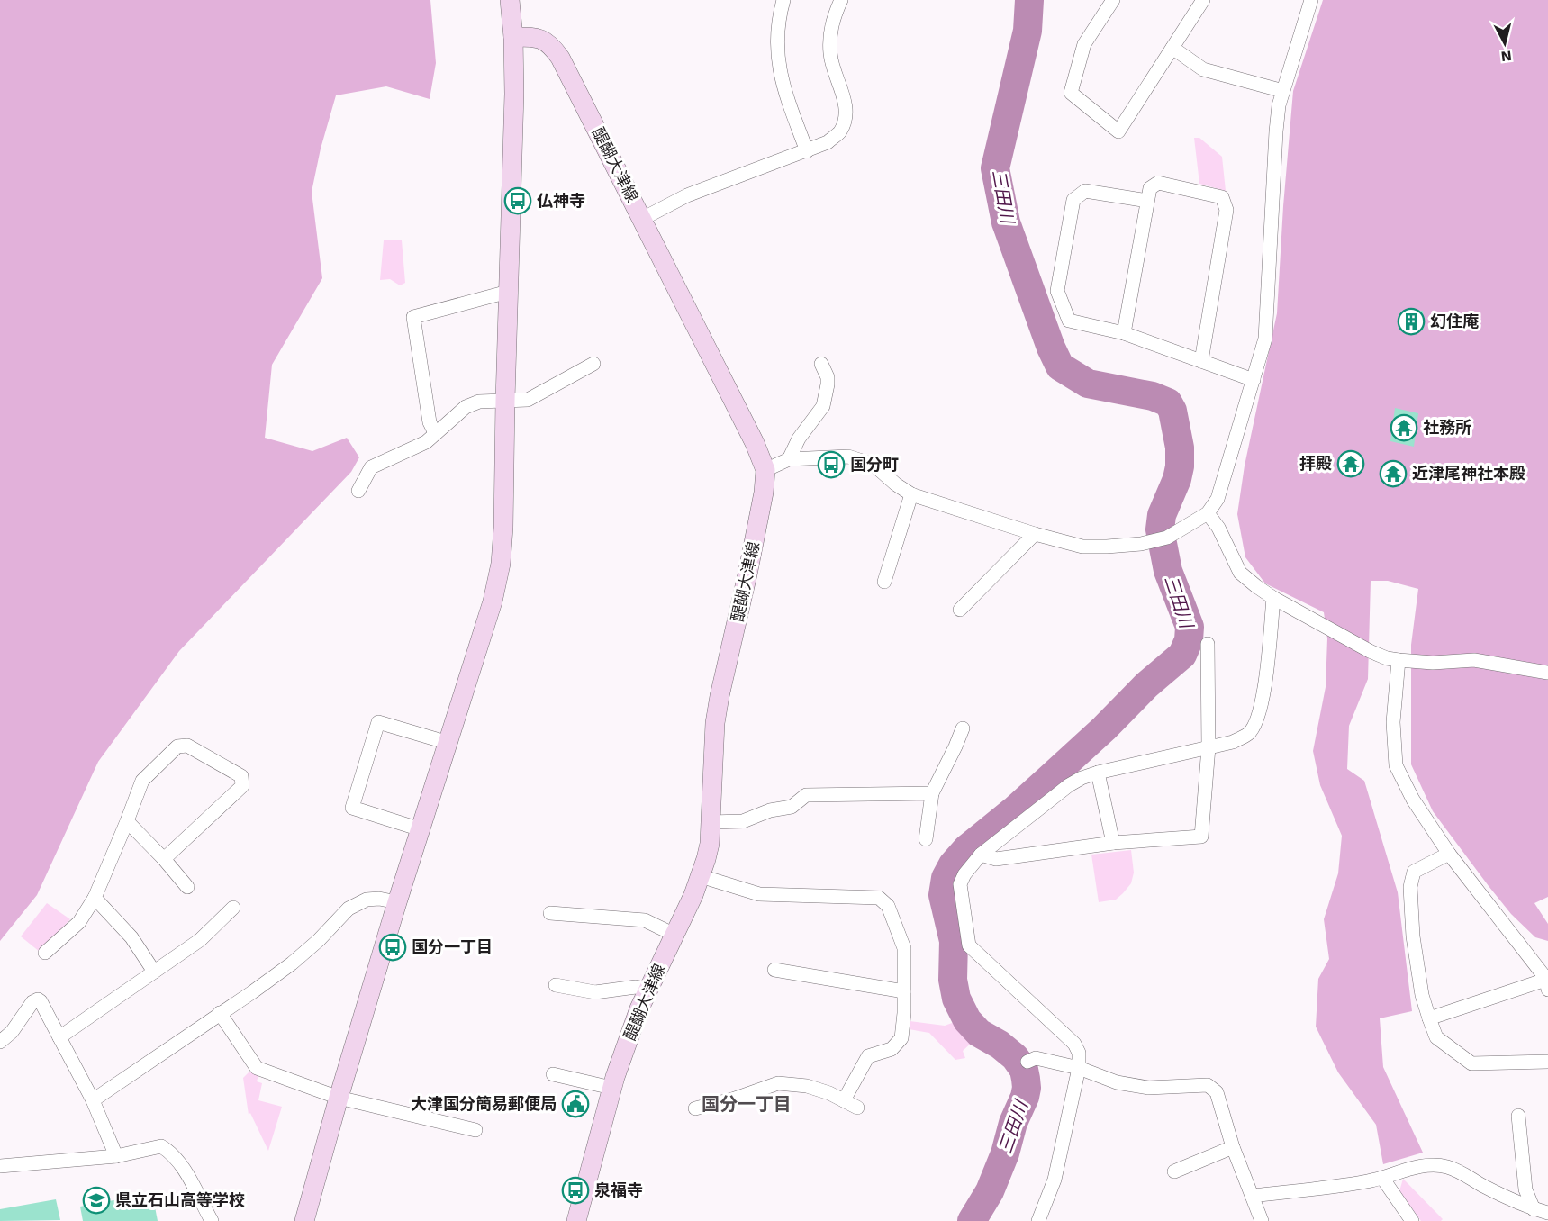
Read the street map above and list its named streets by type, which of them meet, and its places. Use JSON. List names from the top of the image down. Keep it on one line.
{"streets":{"main road":["醍醐大津線"]},"districts":["国分一丁目"],"water":["三田川"],"places":{"bus stop":["仏神寺","国分町","国分一丁目","泉福寺"],"building":["幻住庵"],"temple":["社務所","拝殿","近津尾神社本殿"],"public building":["大津国分簡易郵便局"],"school or university":["県立石山高等学校"]},"north":"bottom"}
